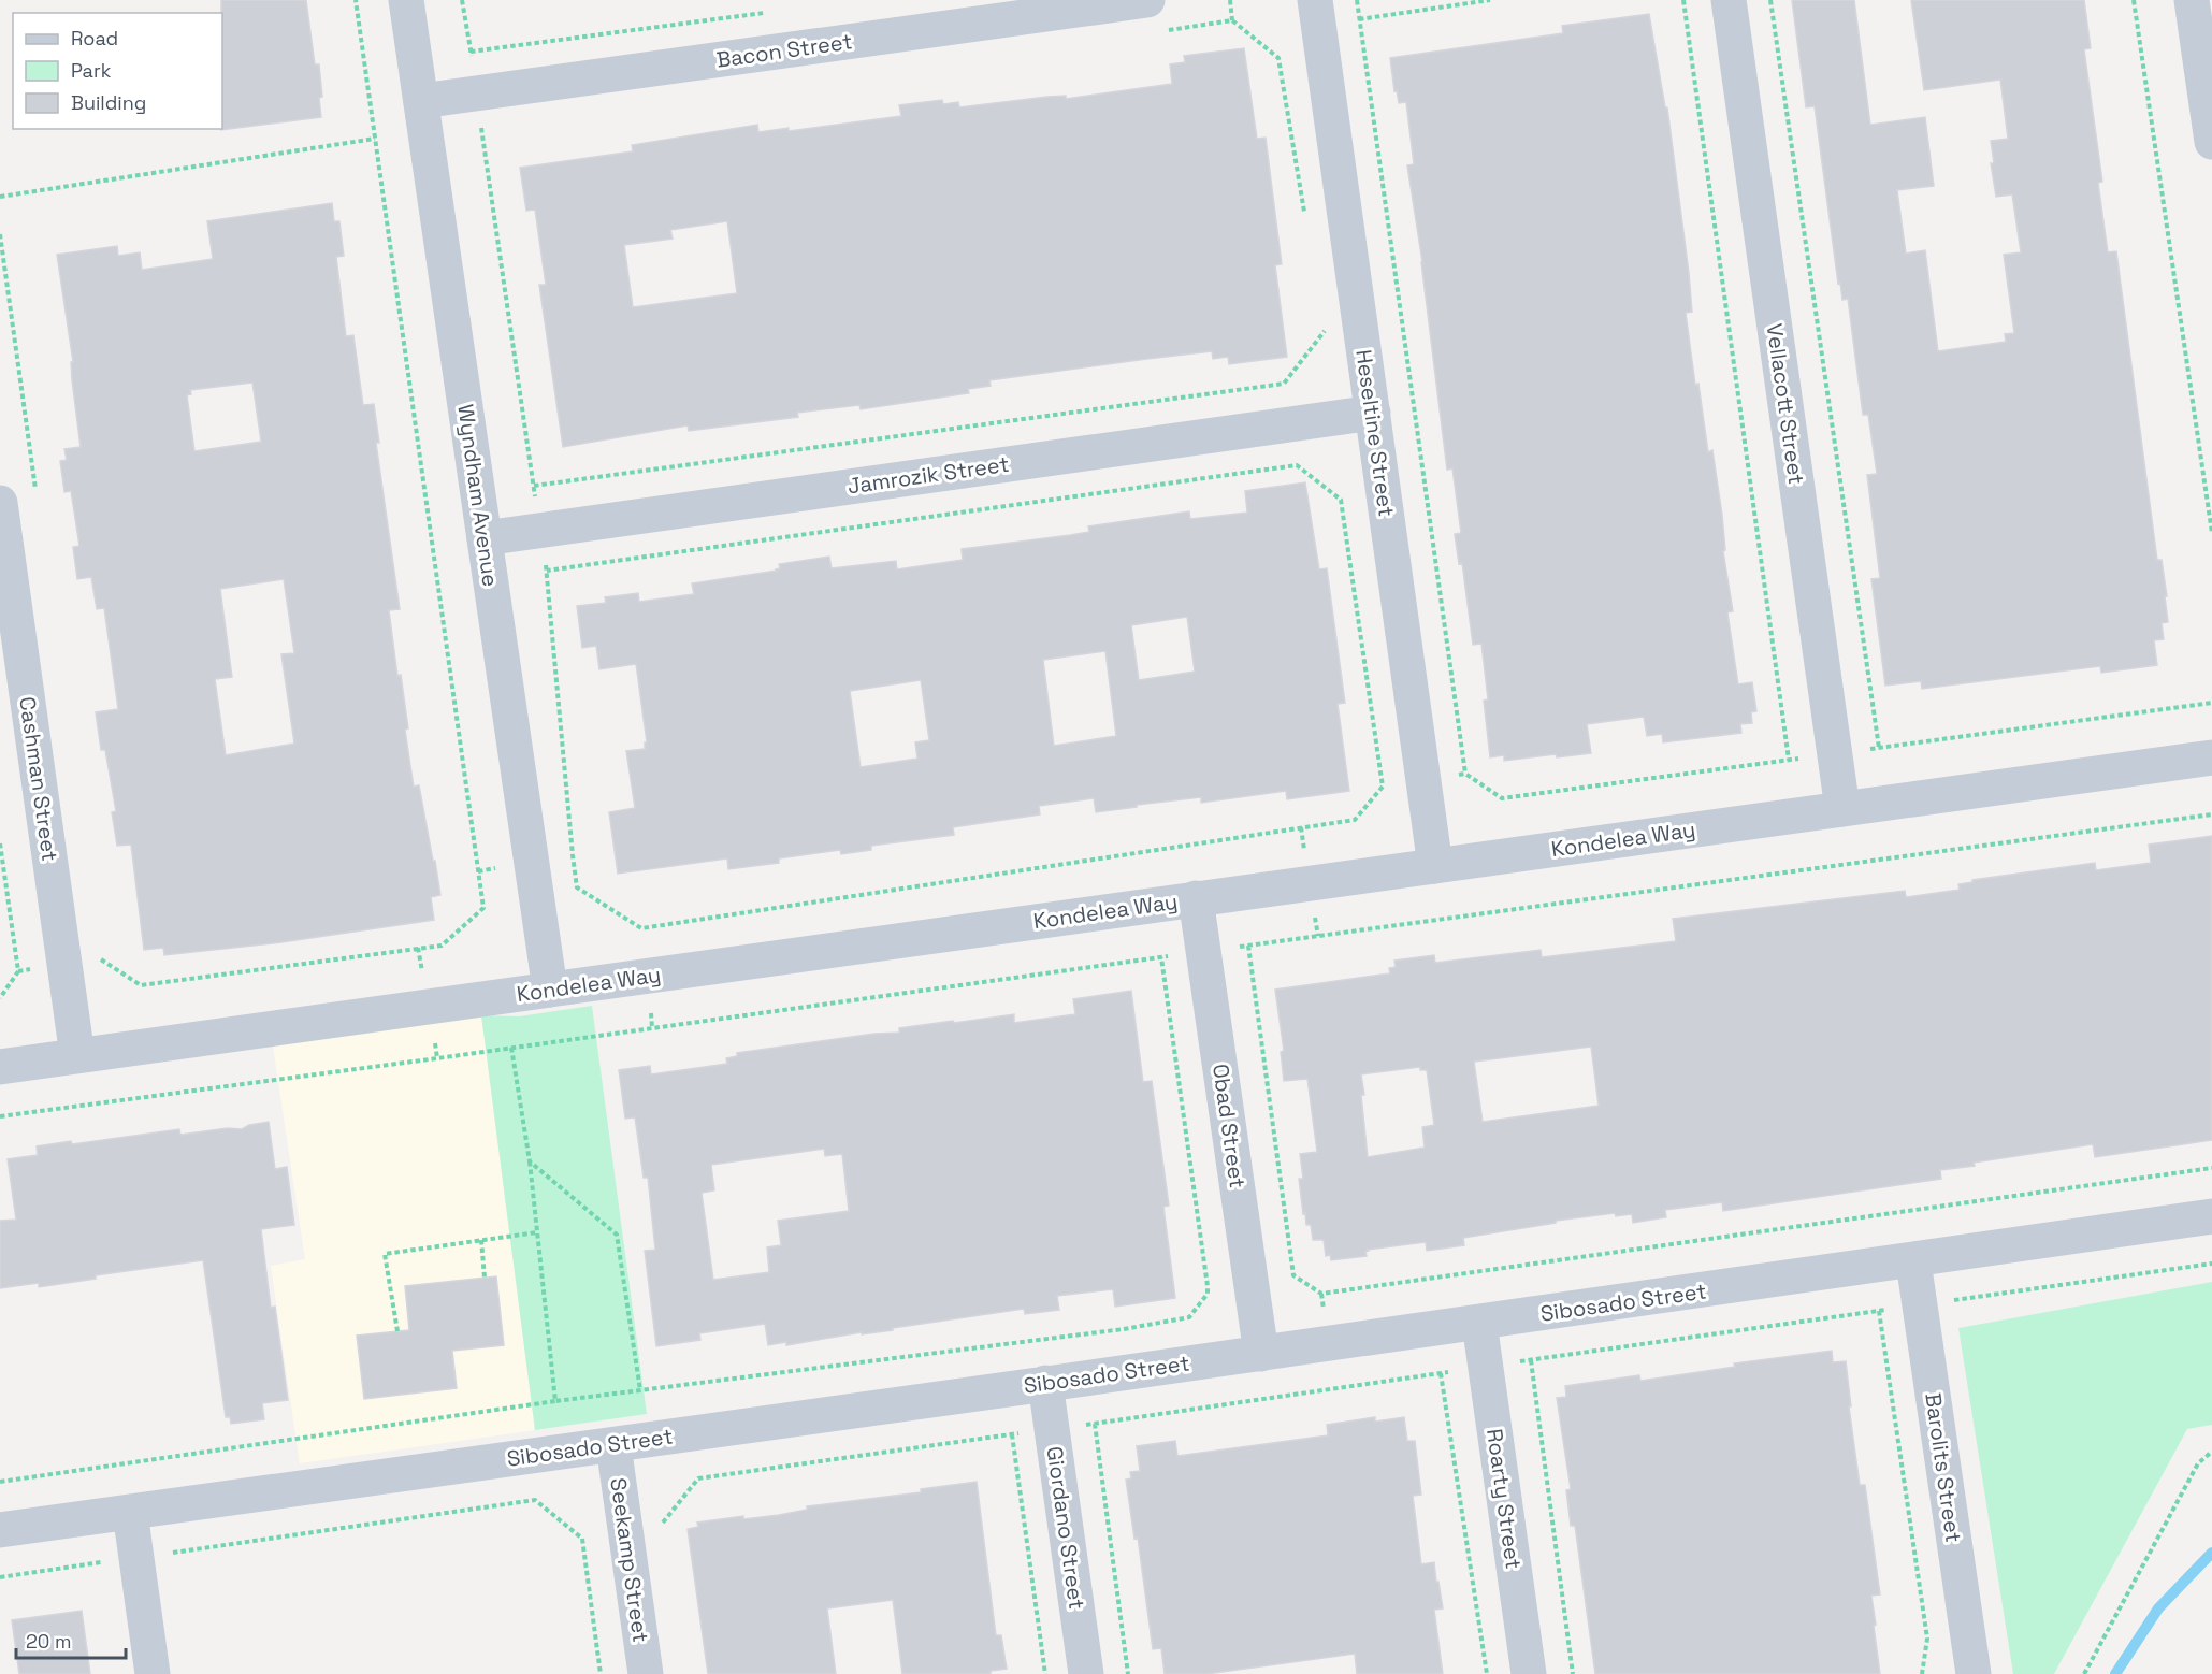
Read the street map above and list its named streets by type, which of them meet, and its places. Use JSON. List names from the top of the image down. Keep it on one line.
{"streets":{"street":["Bacon Street","Vellacott Street","Heseltine Street","Jamrozik Street","Wyndham Avenue","Cashman Street","Kondelea Way","Obad Street","Sibosado Street","Barolits Street","Roarty Street","Giordano Street","Seekamp Street"]},"crossings":[["Bacon Street","Wyndham Avenue"],["Vellacott Street","Kondelea Way"],["Heseltine Street","Jamrozik Street"],["Heseltine Street","Kondelea Way"],["Jamrozik Street","Wyndham Avenue"],["Wyndham Avenue","Kondelea Way"],["Cashman Street","Kondelea Way"],["Kondelea Way","Obad Street"],["Obad Street","Sibosado Street"],["Sibosado Street","Barolits Street"],["Sibosado Street","Roarty Street"],["Sibosado Street","Giordano Street"],["Sibosado Street","Seekamp Street"]],"legend":["Road","Park","Building"],"scale_bar":"20 m"}
